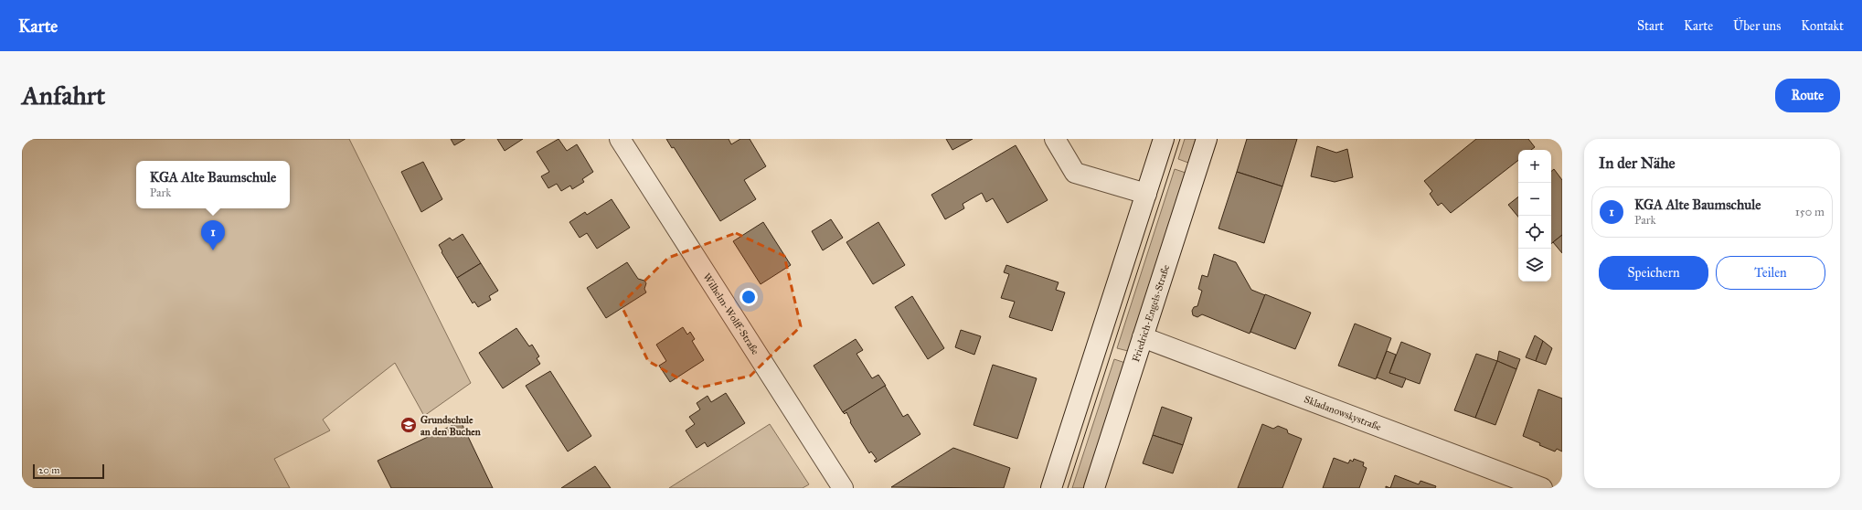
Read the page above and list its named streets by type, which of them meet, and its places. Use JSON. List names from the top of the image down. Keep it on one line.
{"streets":{"street":["Wilhelm-Wolff-Straße","Friedrich-Engels-Straße","Skladanowskystraße"]},"crossings":[["Friedrich-Engels-Straße","Skladanowskystraße"]],"places":{"school or university":["Grundschule an den Buchen"]},"scale_bar":"20 m","page":{"header":"Karte","nav":["Start","Karte","Über uns","Kontakt"],"buttons":["Route",["Speichern","Teilen"]],"title":"Anfahrt","heading":"In der Nähe","map_buttons":["+","−"],"popup":["KGA Alte Baumschule","Park"],"list":[{"mark":"1","name":"KGA Alte Baumschule","note":"Park","value":"150 m"}],"pins":"1","scale":"20 m"}}
